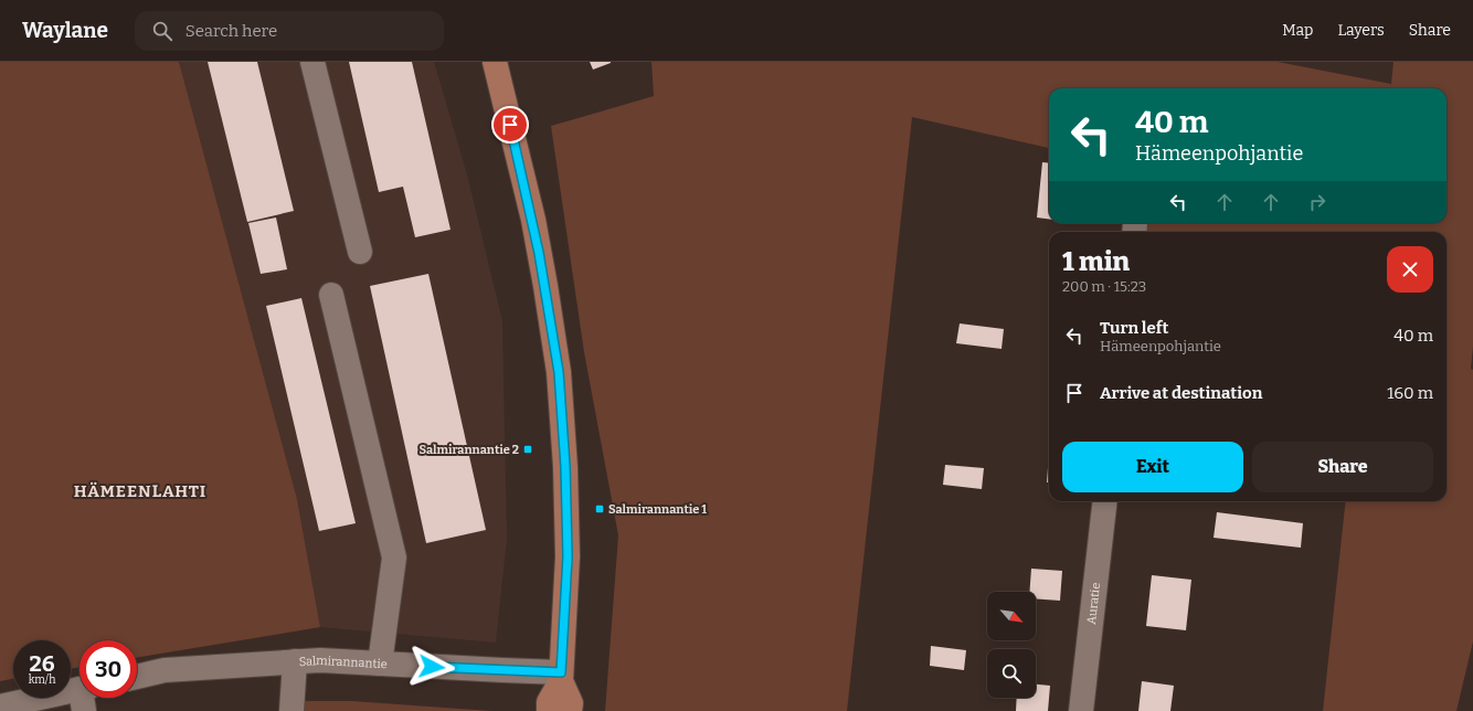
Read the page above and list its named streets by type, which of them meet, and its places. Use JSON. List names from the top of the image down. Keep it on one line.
{"streets":{"street":["Auratie","Salmirannantie"]},"districts":["HÄMEENLAHTI"],"places":{"transit":["Salmirannantie 2","Salmirannantie 1"]},"north":"bottom right","page":{"header":"Waylane","search":"Search here","nav":["Map","Layers","Share"],"turn":["40 m","Hämeenpohjantie"],"heading":["1 min","200 m · 15:23"],"list":[{"name":"Turn left","note":"Hämeenpohjantie","value":"40 m"},{"name":"Arrive at destination","value":"160 m"}],"buttons":["Exit","Share"],"speed":"26 km/h","limit":"30"}}
